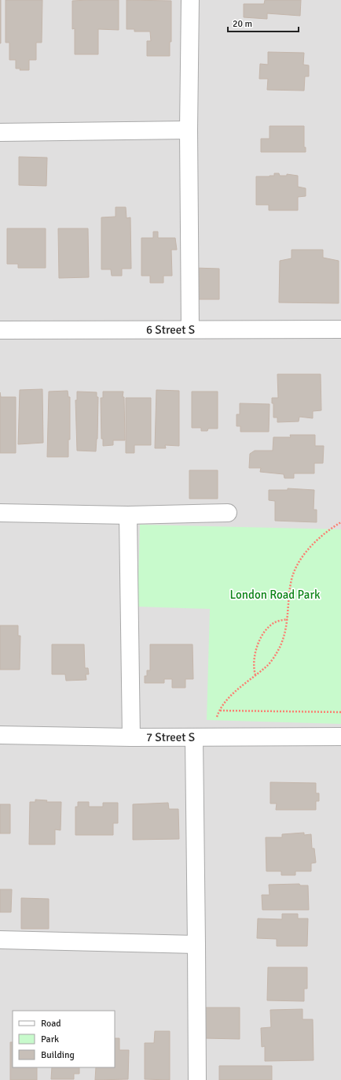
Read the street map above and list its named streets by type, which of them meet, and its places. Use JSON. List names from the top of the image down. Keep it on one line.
{"streets":{"street":["6 Street S","7 Street S"]},"parks":["London Road Park"],"legend":["Road","Park","Building"],"scale_bar":"20 m"}
